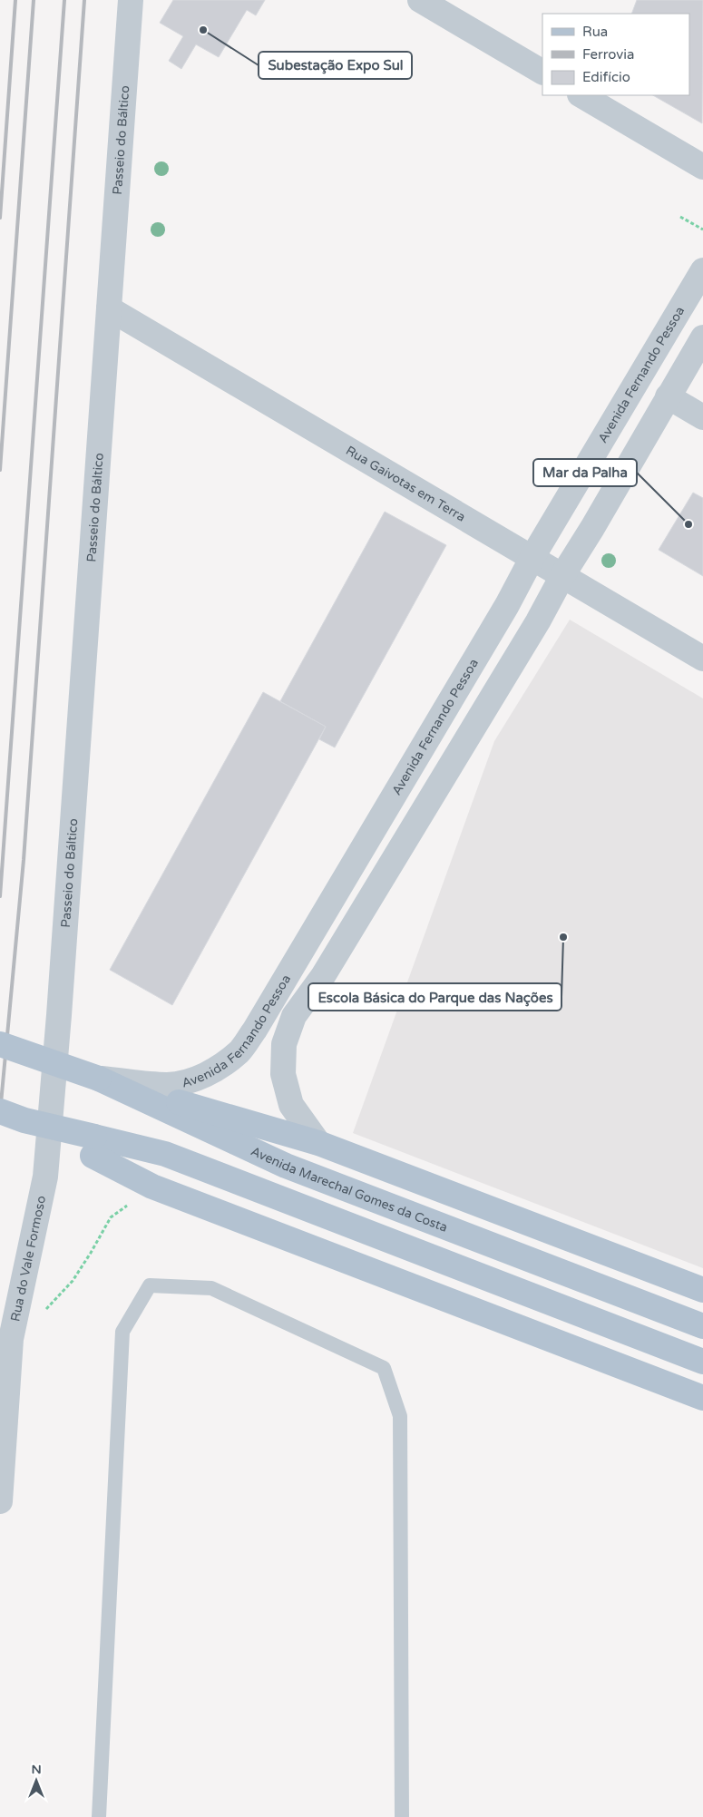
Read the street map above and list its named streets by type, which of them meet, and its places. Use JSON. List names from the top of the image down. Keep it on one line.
{"streets":{"main road":["Avenida Marechal Gomes da Costa"],"street":["Passeio do Báltico","Avenida Fernando Pessoa","Rua Gaivotas em Terra","Rua do Vale Formoso"]},"crossings":[["Passeio do Báltico","Rua Gaivotas em Terra"],["Passeio do Báltico","Rua do Vale Formoso"],["Avenida Fernando Pessoa","Rua Gaivotas em Terra"],["Avenida Fernando Pessoa","Avenida Marechal Gomes da Costa"]],"places":["Subestação Expo Sul","Mar da Palha","Escola Básica do Parque das Nações"],"legend":["Rua","Ferrovia","Edifício"],"north":"top"}
